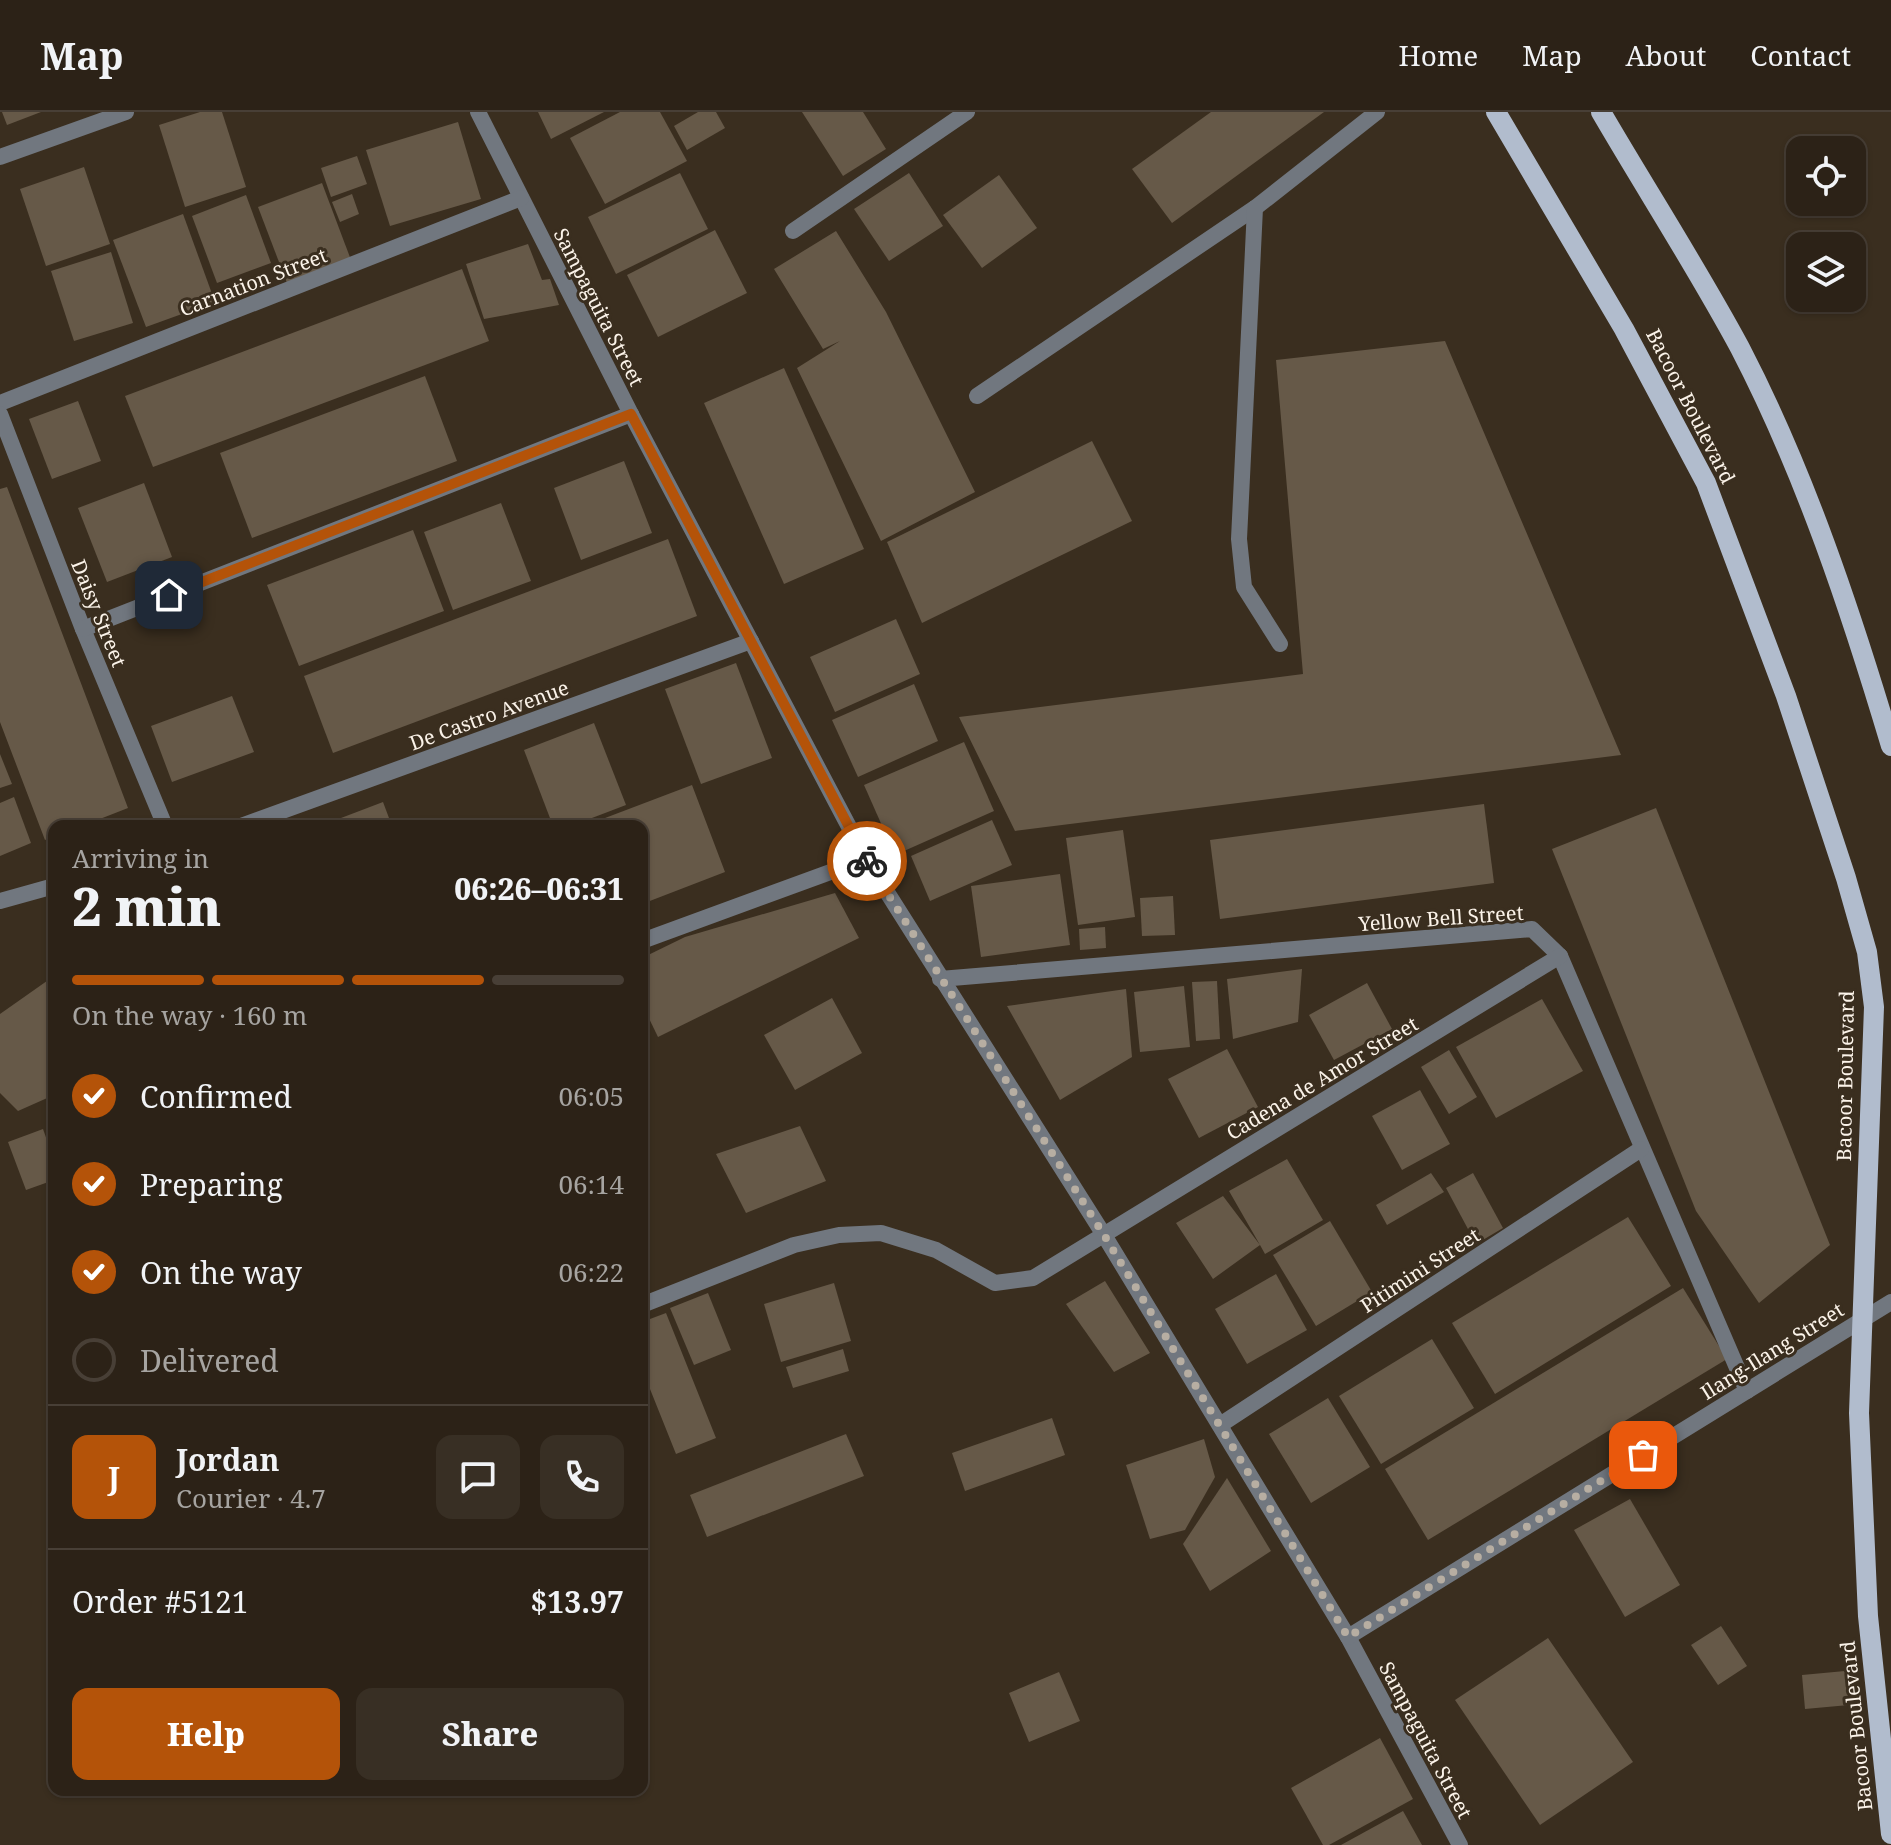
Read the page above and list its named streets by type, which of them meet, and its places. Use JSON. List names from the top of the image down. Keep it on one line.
{"streets":{"main road":["Bacoor Boulevard"],"street":["Carnation Street","Sampaguita Street","Daisy Street","De Castro Avenue","Yellow Bell Street","Cadena de Amor Street","Pitimini Street","Ilang-Ilang Street"]},"crossings":[["Carnation Street","Sampaguita Street"],["Sampaguita Street","De Castro Avenue"],["Sampaguita Street","Yellow Bell Street"],["Sampaguita Street","Cadena de Amor Street"],["Sampaguita Street","Pitimini Street"],["Sampaguita Street","Ilang-Ilang Street"],["Bacoor Boulevard","Ilang-Ilang Street"],["Yellow Bell Street","Cadena de Amor Street"],["Yellow Bell Street","Pitimini Street"],["Yellow Bell Street","Ilang-Ilang Street"]],"page":{"header":"Map","nav":["Home","Map","About","Contact"],"heading":["2 min","Arriving in","06:26–06:31"],"panel":["Jordan","Courier · 4.7","Order #5121","$13.97"],"bar":"On the way · 160 m","list":[["Confirmed","06:05"],["Preparing","06:14"],["On the way","06:22"],"Delivered"],"round":"J","buttons":["Help","Share"]}}
